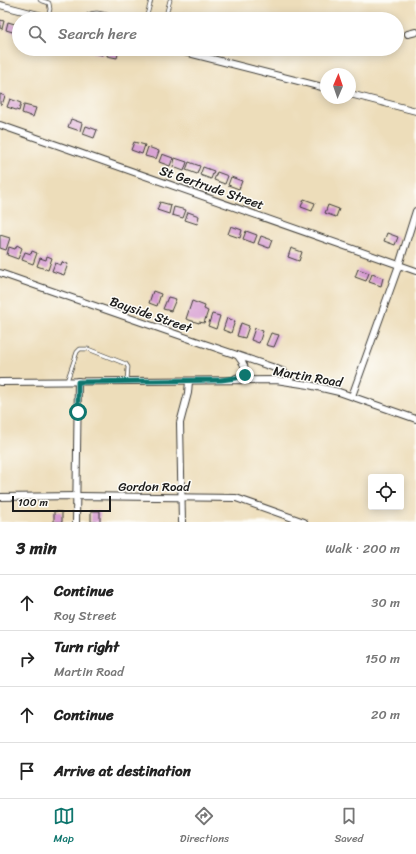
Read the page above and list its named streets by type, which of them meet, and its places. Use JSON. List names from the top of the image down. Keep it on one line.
{"streets":{"street":["St Gertrude Street","Bayside Street","Martin Road","Gordon Road"]},"crossings":[["Bayside Street","Martin Road"]],"scale_bar":"100 m","north":"top","page":{"search":"Search here","scale":"100 m","heading":["3 min","Walk · 200 m"],"list":[["Continue","Roy Street","30 m"],["Turn right","Martin Road","150 m"],["Continue","20 m"],"Arrive at destination"],"nav":["Map","Directions","Saved"]}}
